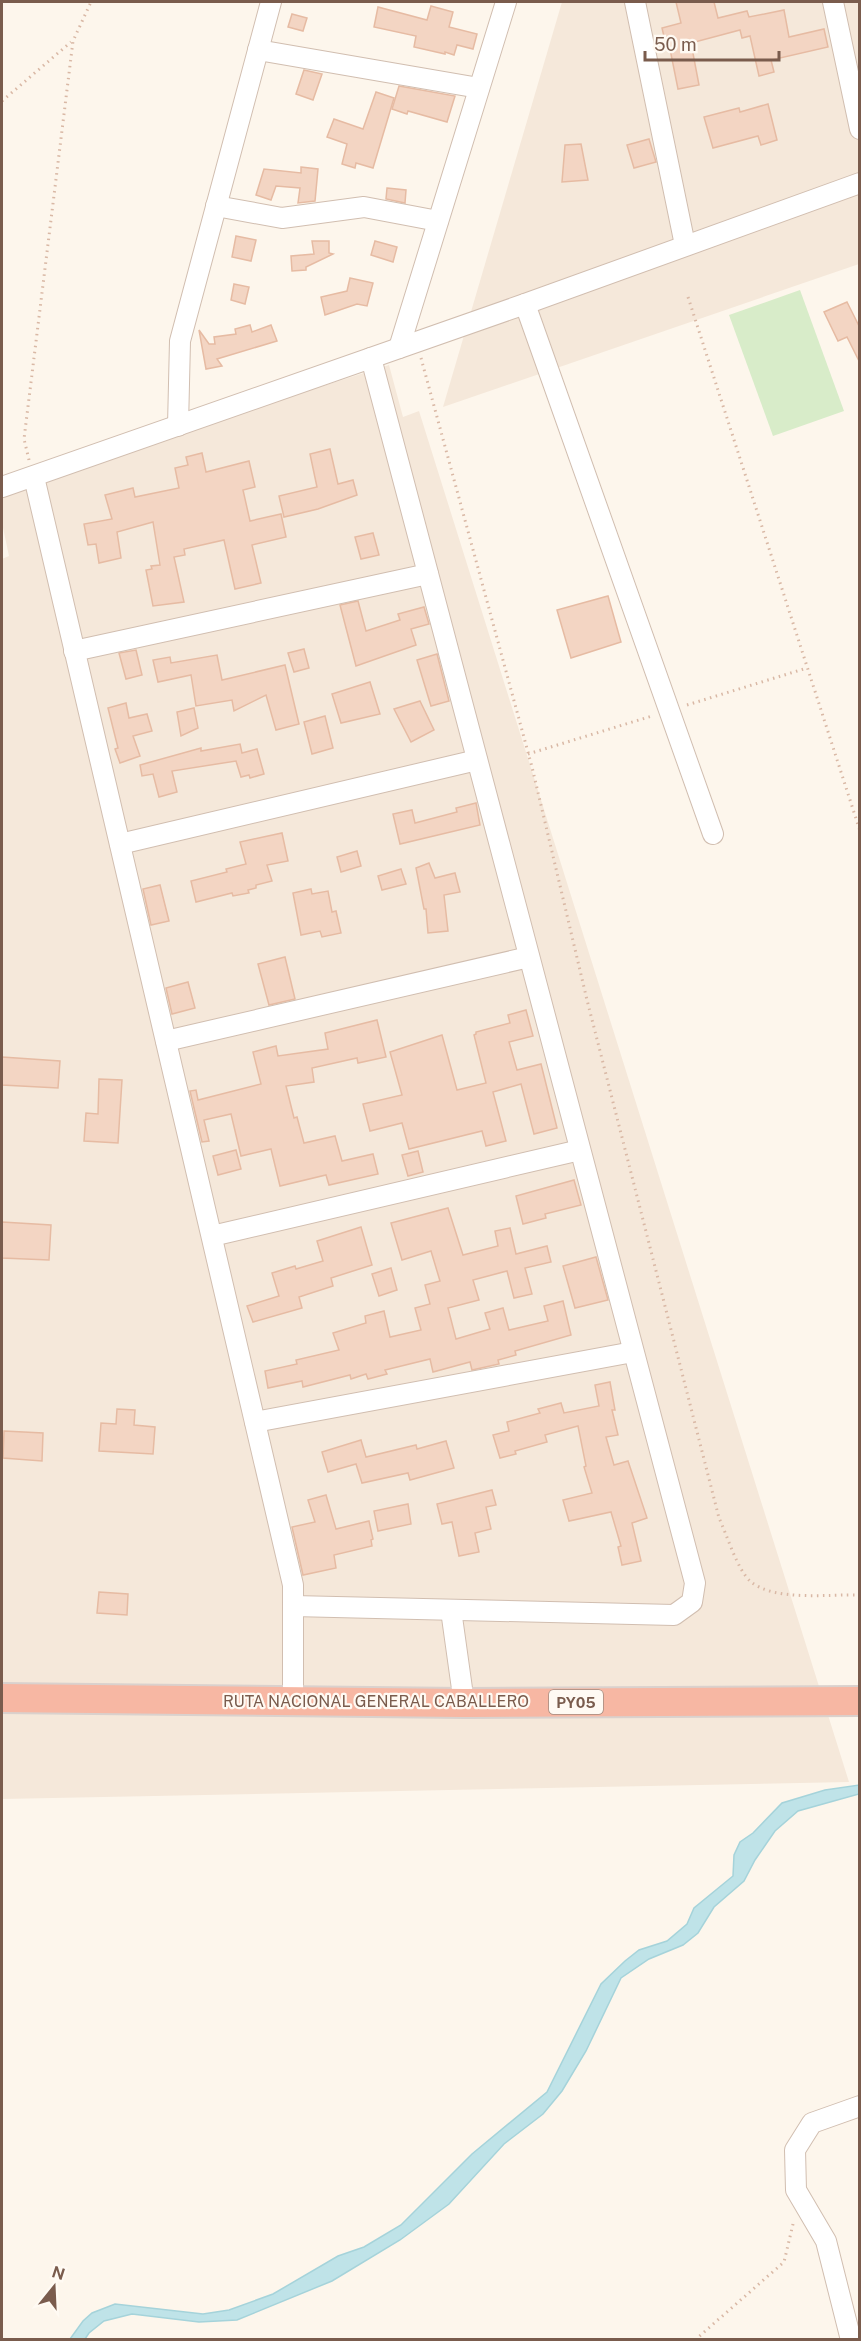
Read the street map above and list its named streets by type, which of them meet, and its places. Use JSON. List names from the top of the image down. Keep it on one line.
{"streets":{"highway":["RUTA NACIONAL GENERAL CABALLERO","PY05"]},"scale_bar":"50 m","north":"top"}
